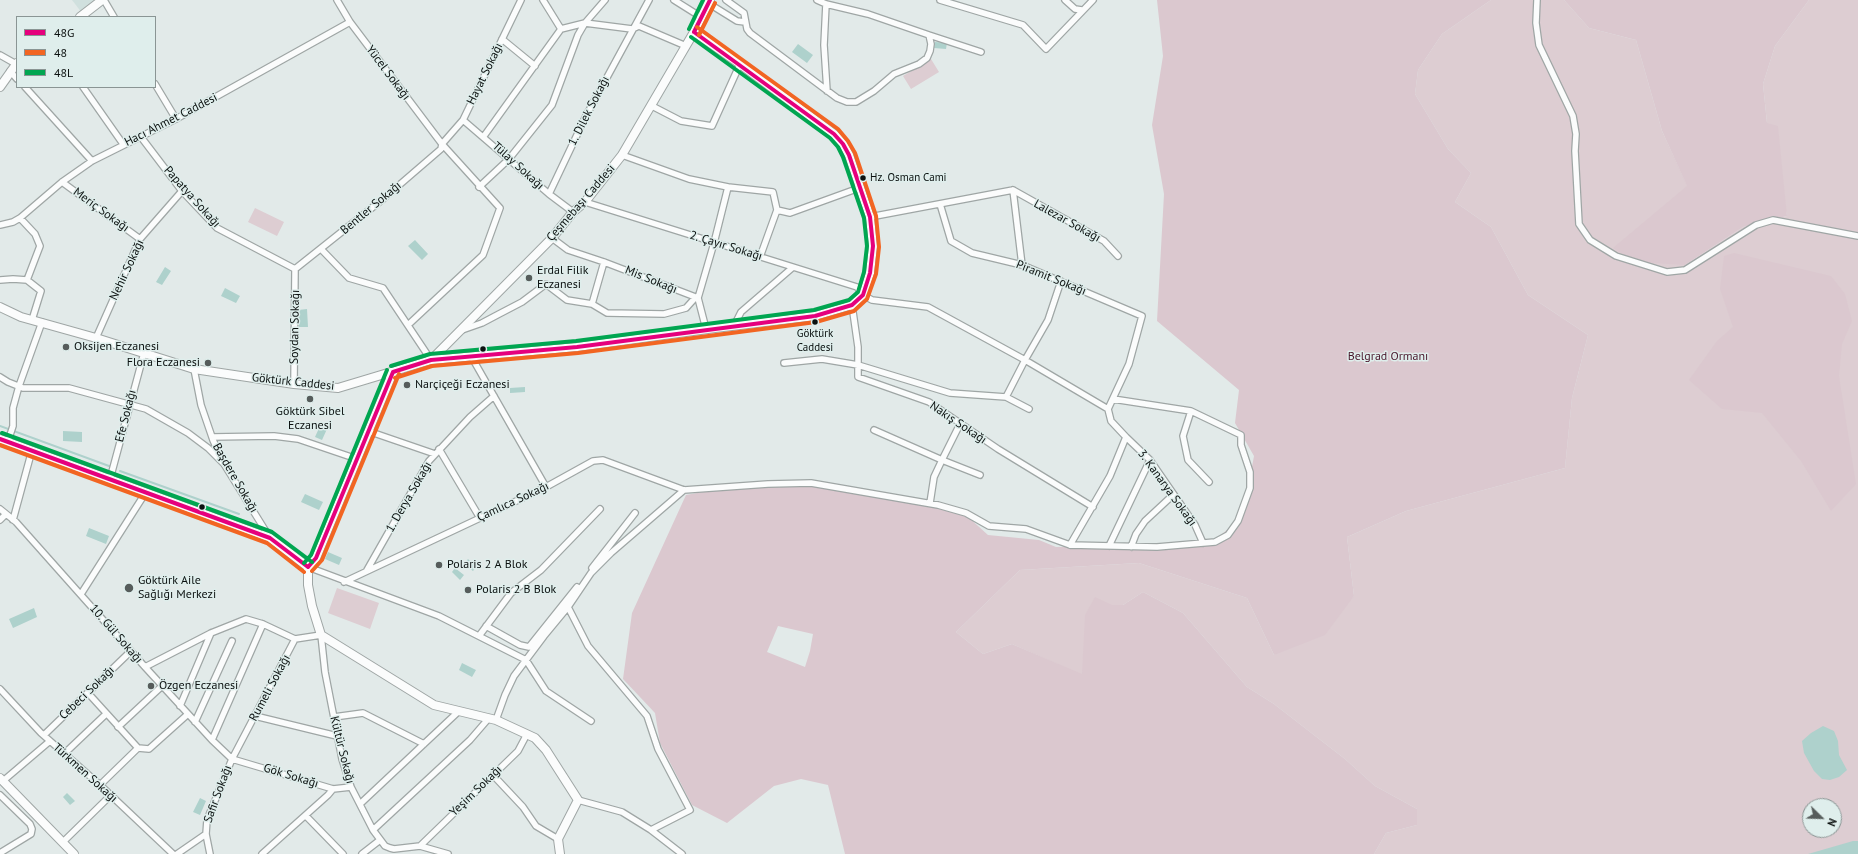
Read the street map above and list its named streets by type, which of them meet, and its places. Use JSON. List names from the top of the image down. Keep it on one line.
{"streets":{"main road":["Çeşmebaşı Caddesi","Göktürk Caddesi"],"street":["Yücel Sokağı","Hayat Sokağı","1. Dilek Sokağı","Hacı Ahmet Caddesi","Tülay Sokağı","Papatya Sokağı","Bentler Sokağı","Meriç Sokağı","Lalezar Sokağı","2. Çayır Sokağı","Nehir Sokağı","Piramit Sokağı","Mis Sokağı","Soydan Sokağı","Efe Sokağı","Nakış Sokağı","Başdere Sokağı","3. Kanarya Sokağı","1. Derya Sokağı","Çamlıca Sokağı","10. Gül Sokağı","Rumeli Sokağı","Cebeci Sokağı","Kültür Sokağı","Türkmen Sokağı","Gök Sokağı","Yeşim Sokağı","Safir Sokağı"]},"crossings":[["Yücel Sokağı","Hayat Sokağı"],["Yücel Sokağı","Hacı Ahmet Caddesi"],["Yücel Sokağı","Bentler Sokağı"],["Hayat Sokağı","Tülay Sokağı"],["Hayat Sokağı","Bentler Sokağı"],["1. Dilek Sokağı","Tülay Sokağı"],["Hacı Ahmet Caddesi","Papatya Sokağı"],["Hacı Ahmet Caddesi","Meriç Sokağı"],["Tülay Sokağı","Çeşmebaşı Caddesi"],["Papatya Sokağı","Bentler Sokağı"],["Papatya Sokağı","Nehir Sokağı"],["Papatya Sokağı","Soydan Sokağı"],["Çeşmebaşı Caddesi","2. Çayır Sokağı"],["Çeşmebaşı Caddesi","Mis Sokağı"],["Çeşmebaşı Caddesi","Göktürk Caddesi"],["Bentler Sokağı","Soydan Sokağı"],["Meriç Sokağı","Nehir Sokağı"],["2. Çayır Sokağı","Göktürk Caddesi"],["Nehir Sokağı","Göktürk Caddesi"],["Soydan Sokağı","Göktürk Caddesi"],["Göktürk Caddesi","Efe Sokağı"],["Göktürk Caddesi","Nakış Sokağı"],["Göktürk Caddesi","Başdere Sokağı"],["1. Derya Sokağı","Çamlıca Sokağı"],["10. Gül Sokağı","Rumeli Sokağı"],["10. Gül Sokağı","Cebeci Sokağı"],["10. Gül Sokağı","Gök Sokağı"],["10. Gül Sokağı","Safir Sokağı"],["Rumeli Sokağı","Gök Sokağı"],["Rumeli Sokağı","Safir Sokağı"],["Cebeci Sokağı","Türkmen Sokağı"],["Kültür Sokağı","Gök Sokağı"],["Kültür Sokağı","Yeşim Sokağı"],["Gök Sokağı","Safir Sokağı"]],"parks":["Belgrad Ormanı"],"places":["Hz. Osman Cami","Erdal Filik Eczanesi","Göktürk Caddesi","Oksijen Eczanesi","Flora Eczanesi","Narçiçeği Eczanesi","Göktürk Sibel Eczanesi","Polaris 2 A Blok","Göktürk Aile Sağlığı Merkezi","Polaris 2 B Blok","Özgen Eczanesi"],"lines":["transit line 48G","transit line 48L","transit line 48"],"legend":["48G","48","48L"],"north":"bottom right"}
